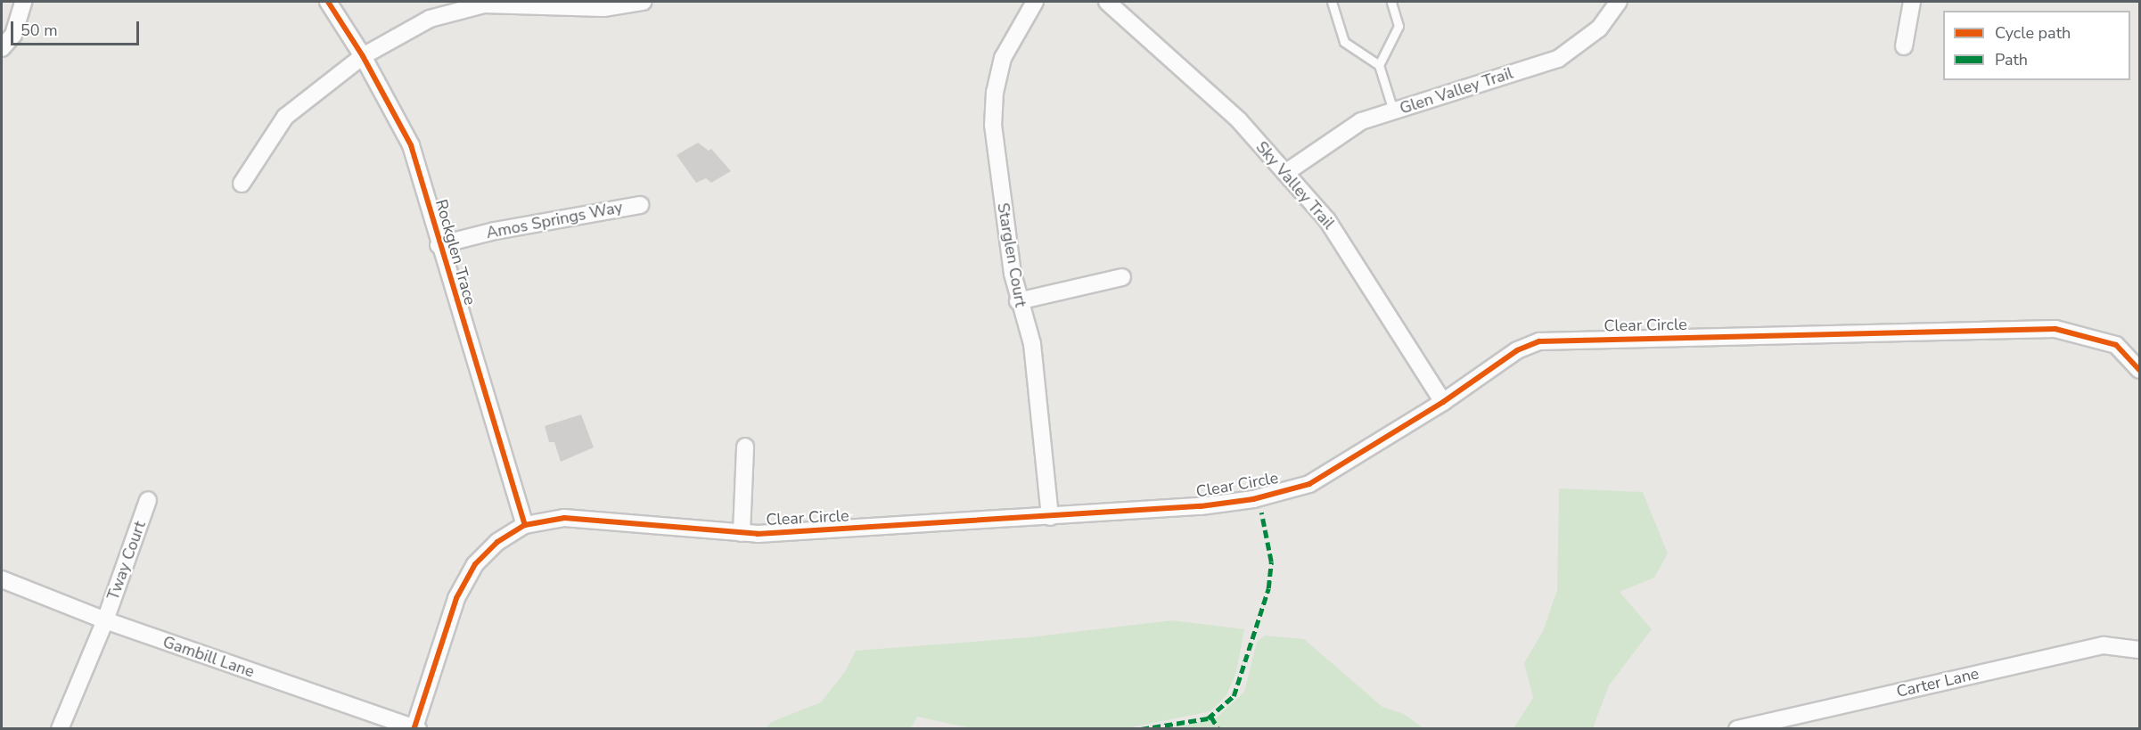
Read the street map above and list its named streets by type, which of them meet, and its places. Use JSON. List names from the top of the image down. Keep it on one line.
{"streets":{"street":["Glen Valley Trail","Sky Valley Trail","Amos Springs Way","Rockglen Trace","Starglen Court","Clear Circle","Tway Court","Gambill Lane","Carter Lane"]},"crossings":[["Glen Valley Trail","Sky Valley Trail"],["Sky Valley Trail","Clear Circle"],["Amos Springs Way","Rockglen Trace"],["Rockglen Trace","Clear Circle"],["Starglen Court","Clear Circle"],["Clear Circle","Gambill Lane"],["Tway Court","Gambill Lane"]],"legend":["Cycle path","Path"],"scale_bar":"50 m"}
